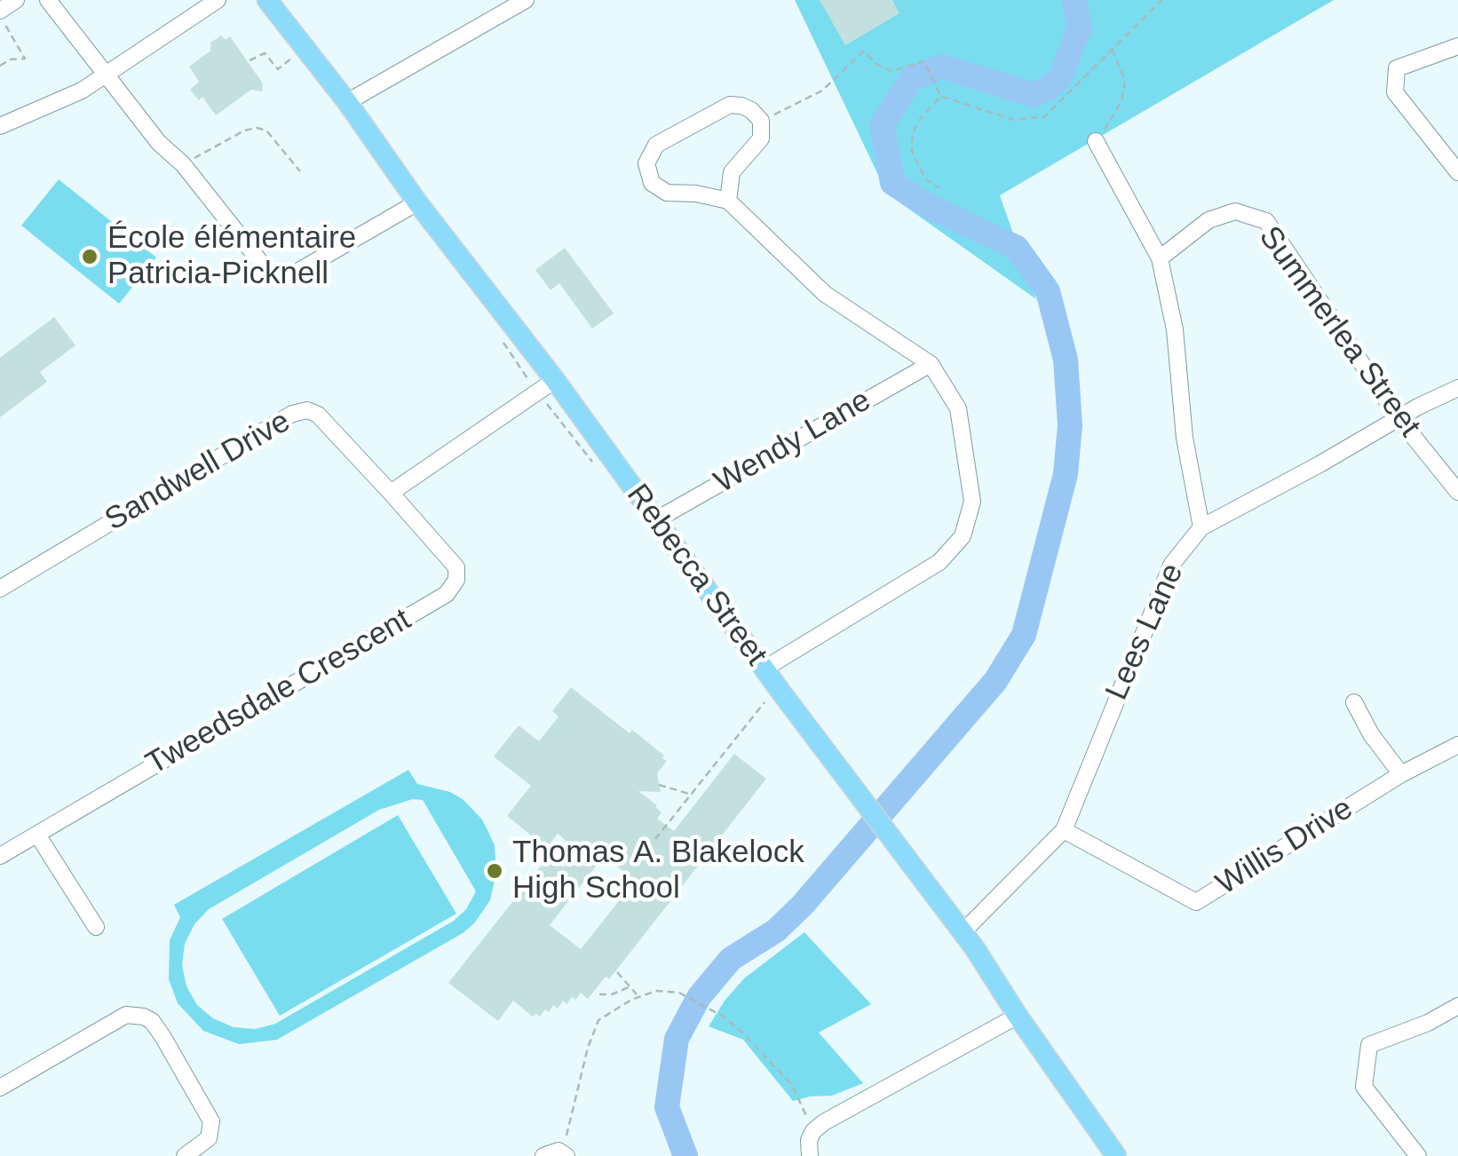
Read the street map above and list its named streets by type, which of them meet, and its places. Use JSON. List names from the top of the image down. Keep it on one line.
{"streets":{"main road":["Rebecca Street"],"street":["Summerlea Street","Wendy Lane","Sandwell Drive","Lees Lane","Tweedsdale Crescent","Willis Drive"]},"crossings":[["Summerlea Street","Lees Lane"],["Wendy Lane","Rebecca Street"],["Sandwell Drive","Tweedsdale Crescent"],["Rebecca Street","Lees Lane"],["Lees Lane","Willis Drive"]],"places":["École élémentaire Patricia-Picknell","Thomas A. Blakelock High School"]}
